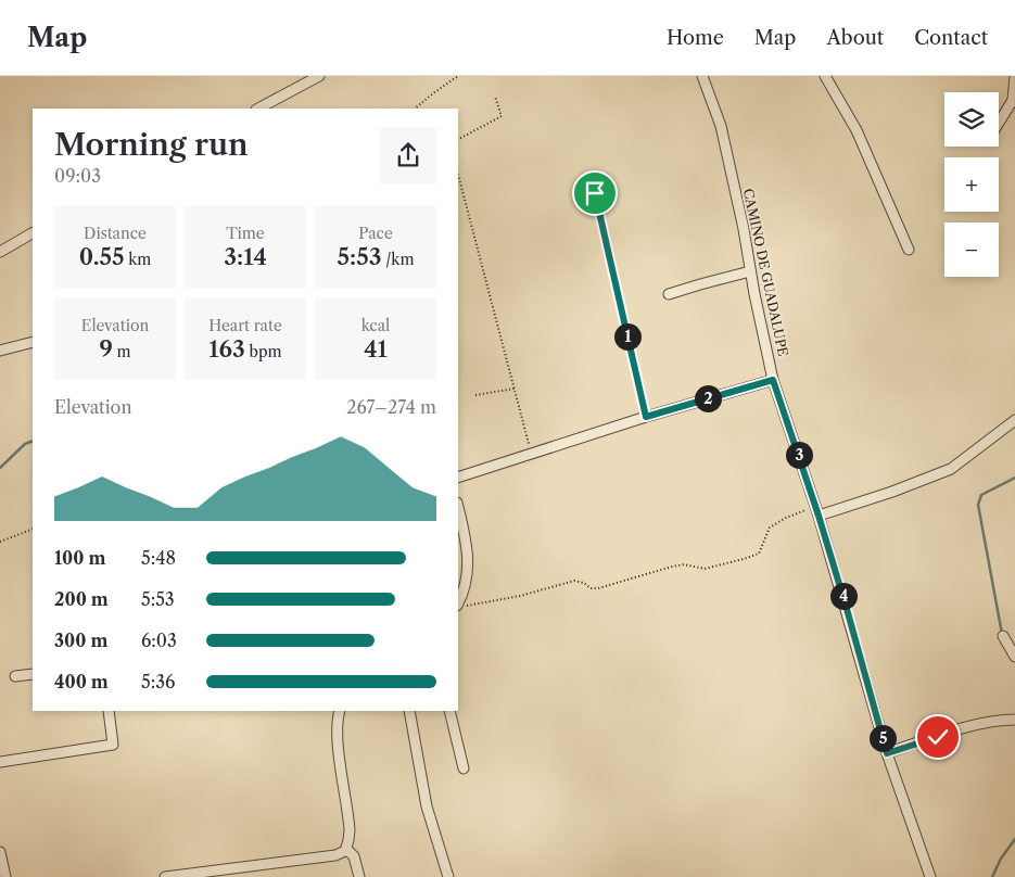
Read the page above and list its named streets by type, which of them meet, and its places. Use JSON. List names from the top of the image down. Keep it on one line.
{"streets":{"street":["CAMINO DE GUADALUPE"]},"page":{"header":"Map","nav":["Home","Map","About","Contact"],"map_buttons":["+","−"],"heading":["Morning run","09:03"],"stats":[["Distance","0.55 km"],["Time","3:14"],["Pace","5:53 /km"],["Elevation","9 m"],["Heart rate","163 bpm"],["kcal","41"]],"pins":["1","2","3","4","5"],"chart":["Elevation","267–274 m"],"list":[{"name":"100 m","note":"5:48"},{"name":"200 m","note":"5:53"},{"name":"300 m","note":"6:03"},{"name":"400 m","note":"5:36"}]}}
